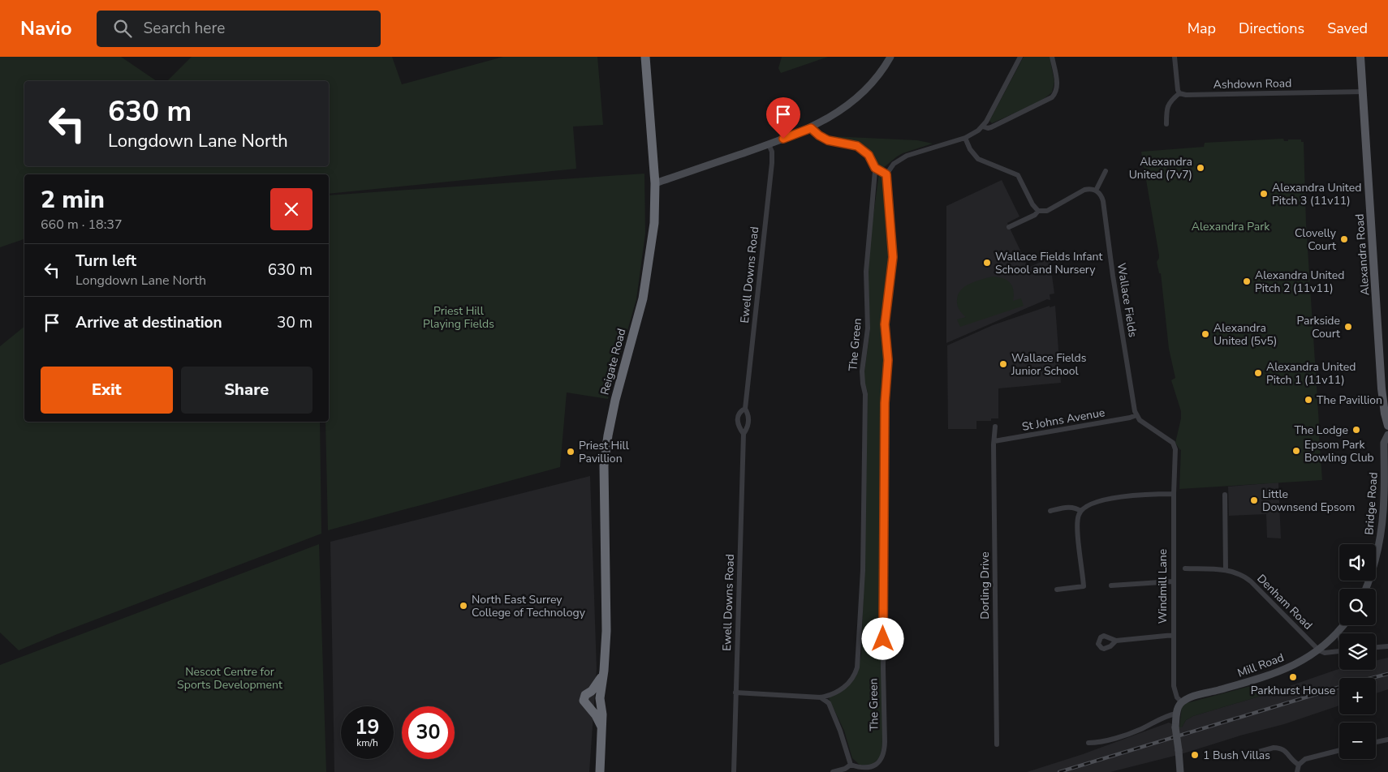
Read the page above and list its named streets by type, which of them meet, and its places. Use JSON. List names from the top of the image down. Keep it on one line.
{"streets":{"highway":["Reigate Road"],"main road":["Alexandra Road","Bridge Road","Mill Road"],"street":["Ashdown Road","Ewell Downs Road","Wallace Fields","The Green","St Johns Avenue","Dorling Drive","Windmill Lane","Denham Road"]},"crossings":[["Ashdown Road","Alexandra Road"],["Ewell Downs Road","The Green"],["Wallace Fields","St Johns Avenue"],["Wallace Fields","Windmill Lane"],["St Johns Avenue","Dorling Drive"],["St Johns Avenue","Windmill Lane"],["Windmill Lane","Mill Road"],["Denham Road","Mill Road"]],"parks":["Alexandra Park","Priest Hill Playing Fields","Nescot Centre for Sports Development"],"places":["Alexandra United (7v7)","Alexandra United Pitch 3 (11v11)","Clovelly Court","Wallace Fields Infant School and Nursery","Alexandra United Pitch 2 (11v11)","Parkside Court","Alexandra United (5v5)","Wallace Fields Junior School","Alexandra United Pitch 1 (11v11)","The Pavillion","The Lodge","Epsom Park Bowling Club","Priest Hill Pavillion","Little Downsend Epsom","North East Surrey College of Technology","Parkhurst House","1 Bush Villas"],"page":{"header":"Navio","search":"Search here","nav":["Map","Directions","Saved"],"turn":["630 m","Longdown Lane North"],"heading":["2 min","660 m · 18:37"],"list":[{"name":"Turn left","note":"Longdown Lane North","value":"630 m"},{"name":"Arrive at destination","value":"30 m"}],"buttons":["Exit","Share"],"map_buttons":["+","−"],"speed":"19 km/h","limit":"30"}}
